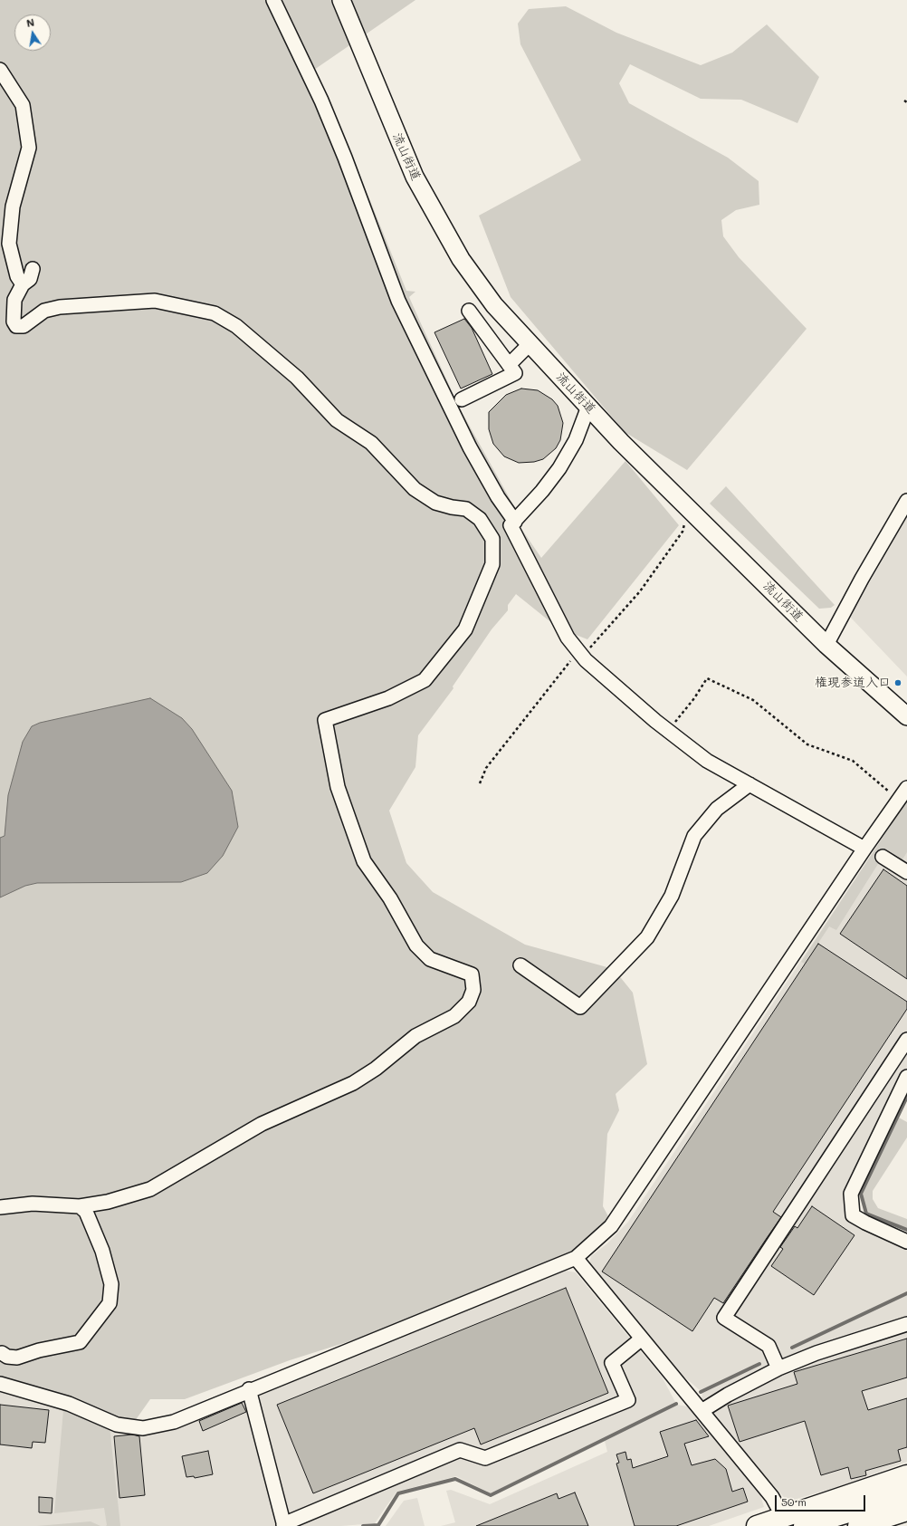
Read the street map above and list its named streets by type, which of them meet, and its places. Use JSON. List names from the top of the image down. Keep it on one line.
{"streets":{"main road":["流山街道"]},"places":["権現参道入口"],"scale_bar":"50 m","north":"top"}
